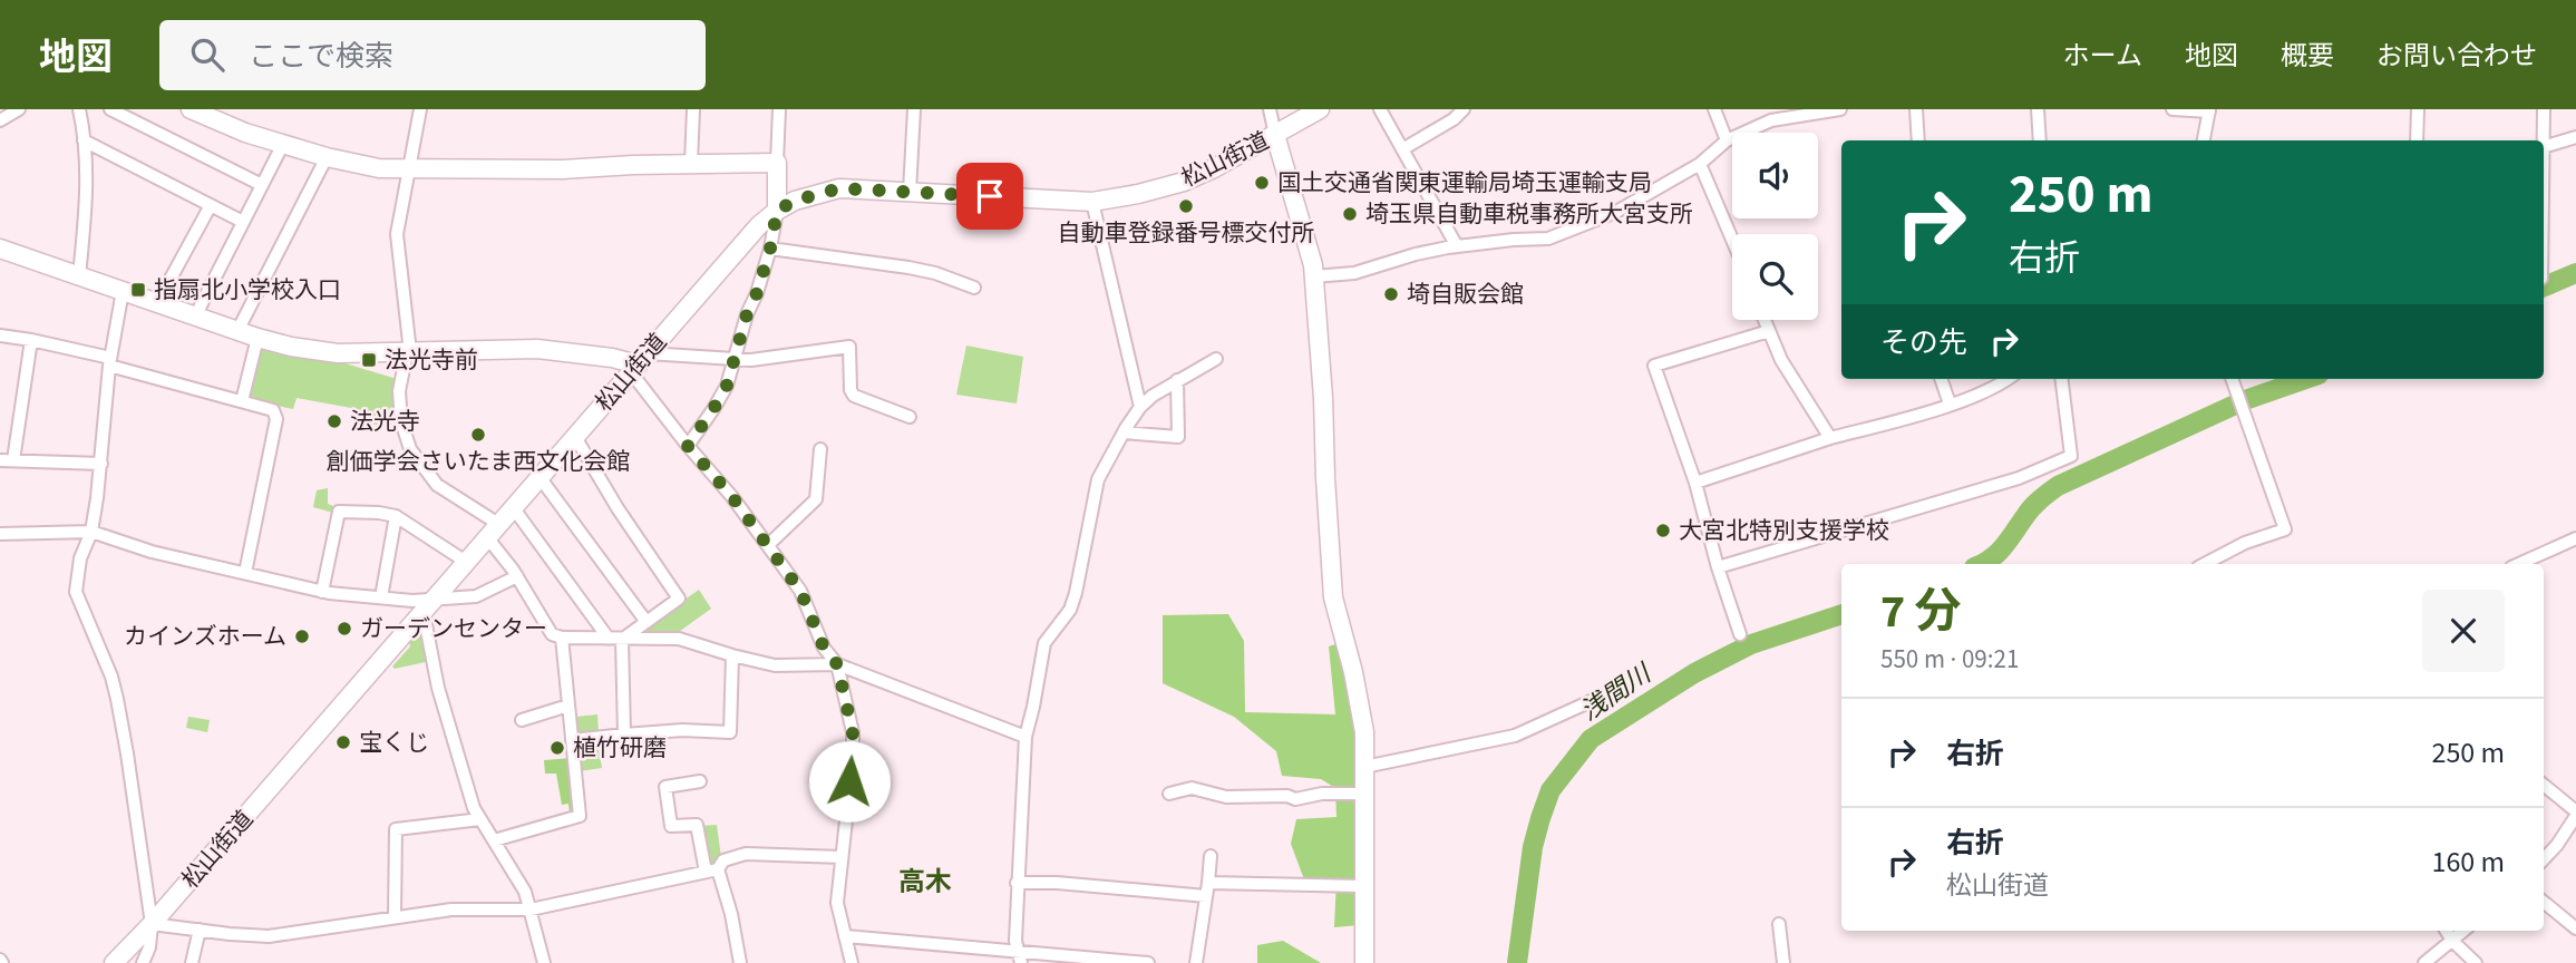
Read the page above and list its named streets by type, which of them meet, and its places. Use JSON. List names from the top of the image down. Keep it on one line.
{"streets":{"street":["松山街道"]},"districts":["高木"],"water":["浅間川"],"places":{"other":["国土交通省関東運輸局埼玉運輸支局","自動車登録番号標交付所","埼玉県自動車税事務所大宮支所","埼自販会館","法光寺","創価学会さいたま西文化会館","大宮北特別支援学校","ガーデンセンター","カインズホーム","宝くじ","植竹研磨"],"transit":["指扇北小学校入口","法光寺前"]},"page":{"header":"地図","search":"ここで検索","nav":["ホーム","地図","概要","お問い合わせ"],"turn":["250 m","右折"],"then":"その先","heading":["7 分","550 m · 09:21"],"list":[{"name":"右折","value":"250 m"},{"name":"右折","note":"松山街道","value":"160 m"}]}}
